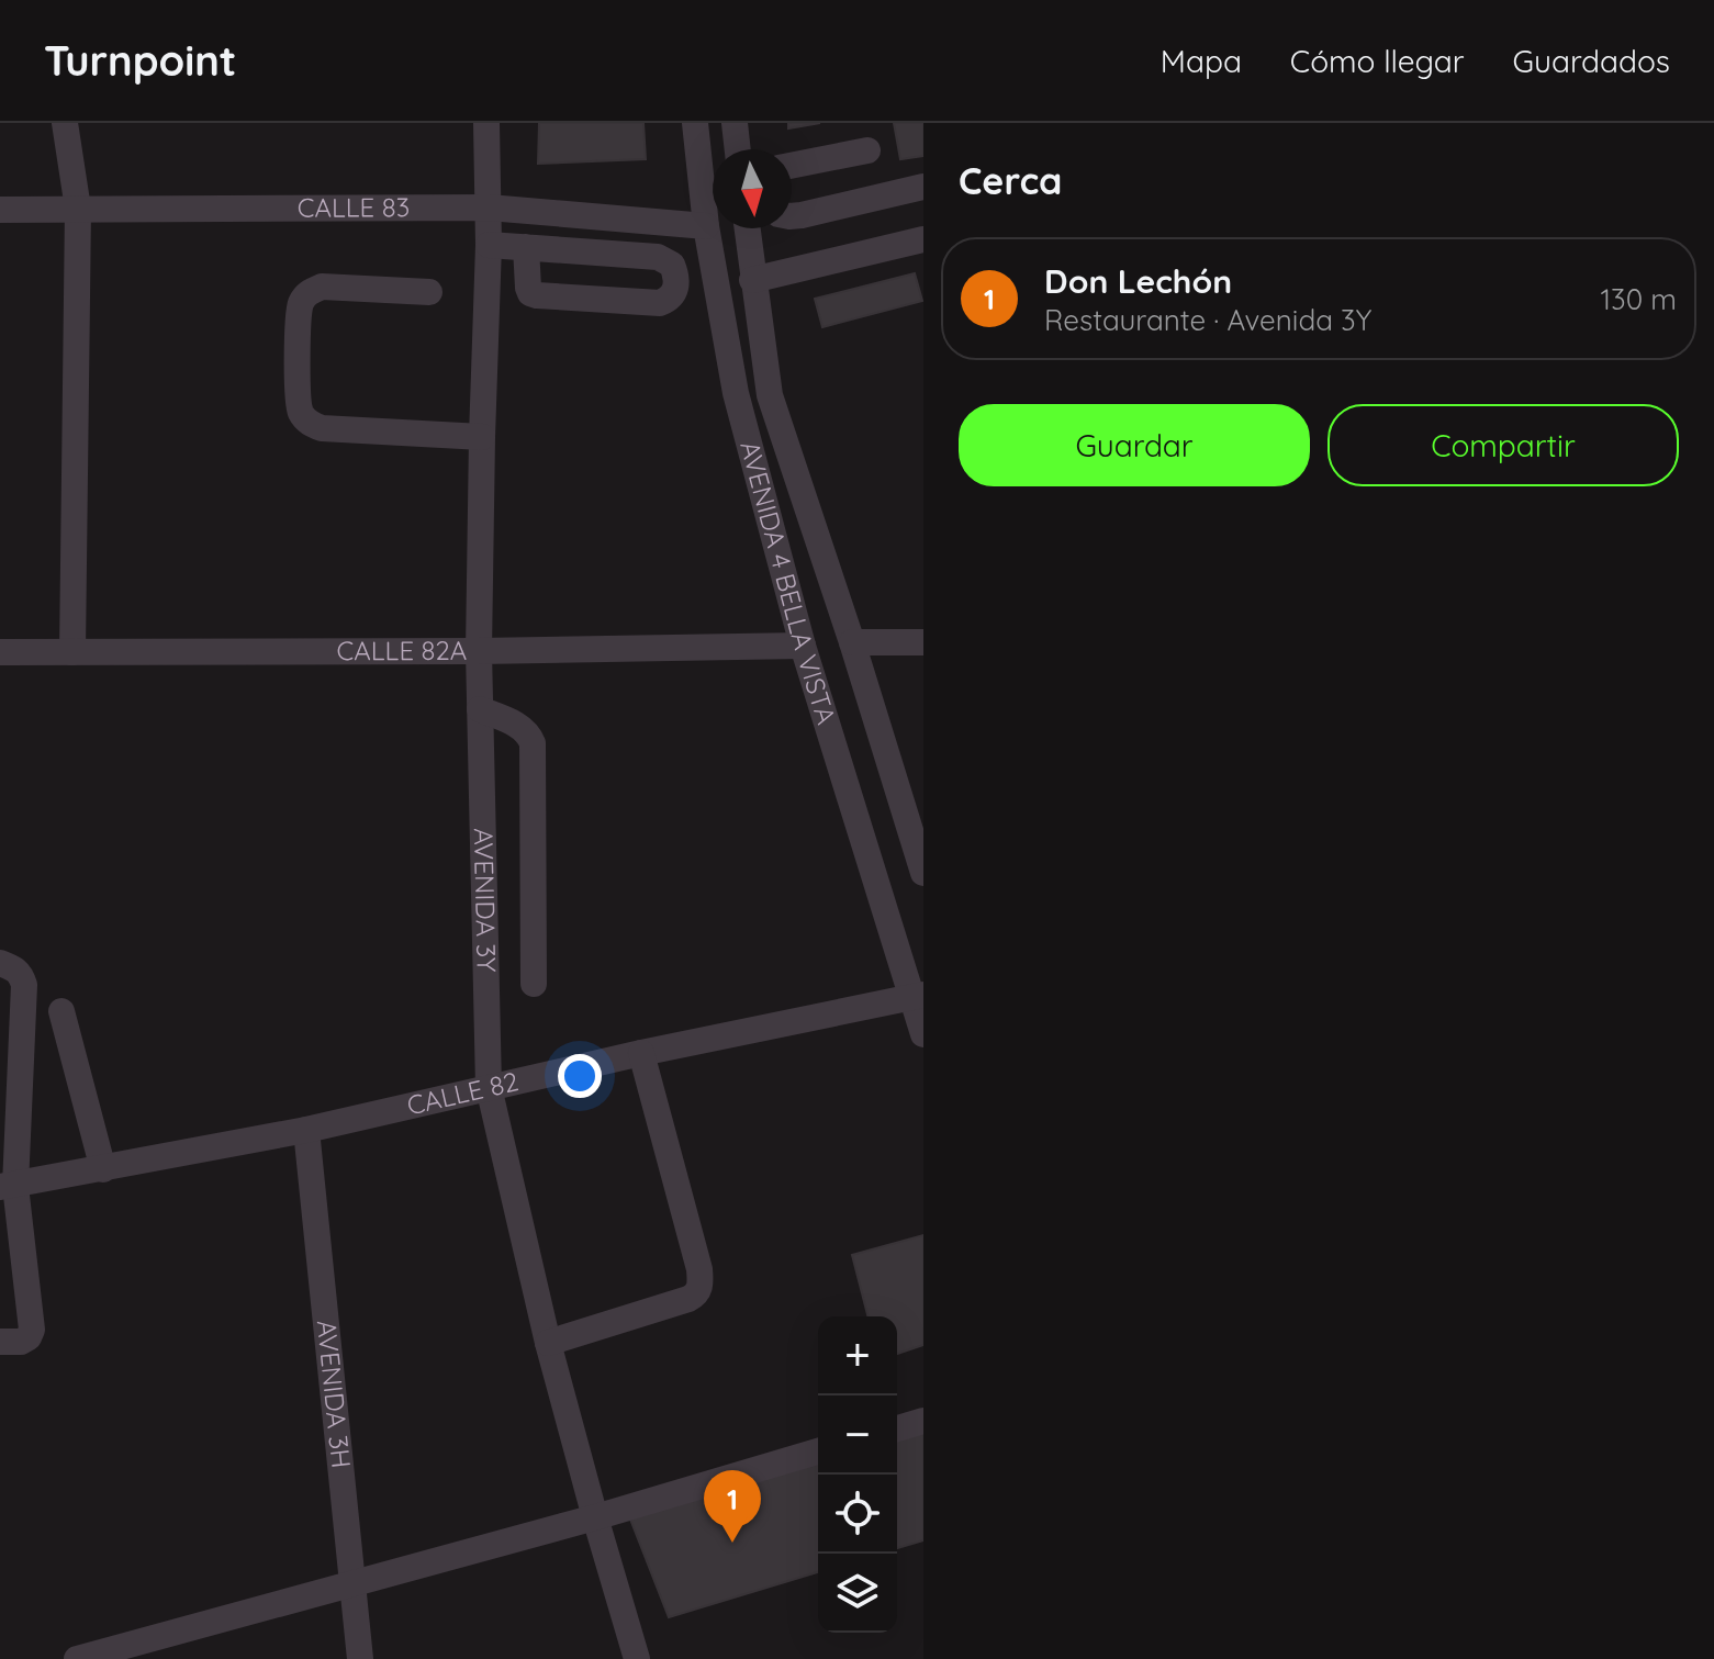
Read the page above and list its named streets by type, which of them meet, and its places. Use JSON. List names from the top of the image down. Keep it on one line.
{"streets":{"street":["CALLE 83","AVENIDA 4 BELLA VISTA","CALLE 82A","AVENIDA 3Y","CALLE 82","AVENIDA 3H"]},"crossings":[["CALLE 83","AVENIDA 4 BELLA VISTA"],["CALLE 83","AVENIDA 3Y"],["AVENIDA 4 BELLA VISTA","CALLE 82A"],["AVENIDA 4 BELLA VISTA","CALLE 82"],["CALLE 82A","AVENIDA 3Y"],["AVENIDA 3Y","CALLE 82"],["CALLE 82","AVENIDA 3H"]],"north":"bottom","page":{"header":"Turnpoint","nav":["Mapa","Cómo llegar","Guardados"],"heading":"Cerca","list":[{"mark":"1","name":"Don Lechón","note":"Restaurante · Avenida 3Y","value":"130 m"}],"buttons":["Guardar","Compartir"],"map_buttons":["+","−"],"pins":"1"}}
